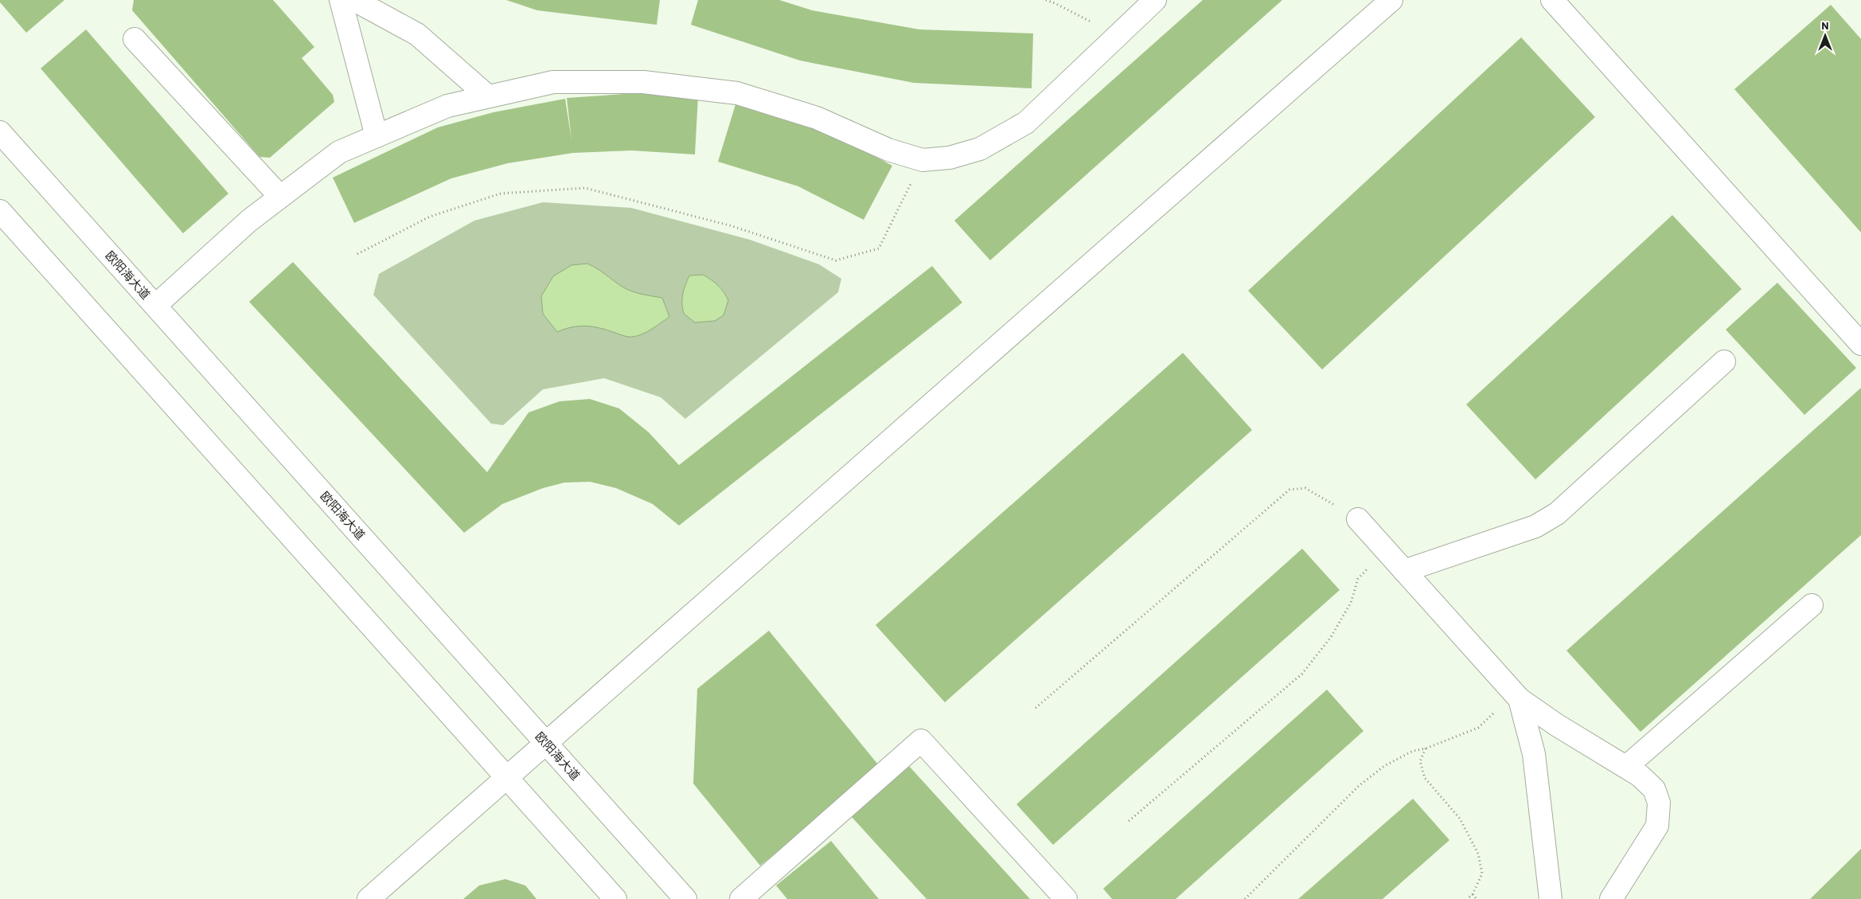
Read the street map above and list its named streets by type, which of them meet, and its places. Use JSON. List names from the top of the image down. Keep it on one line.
{"streets":{"main road":["欧阳海大道"]},"north":"top"}
